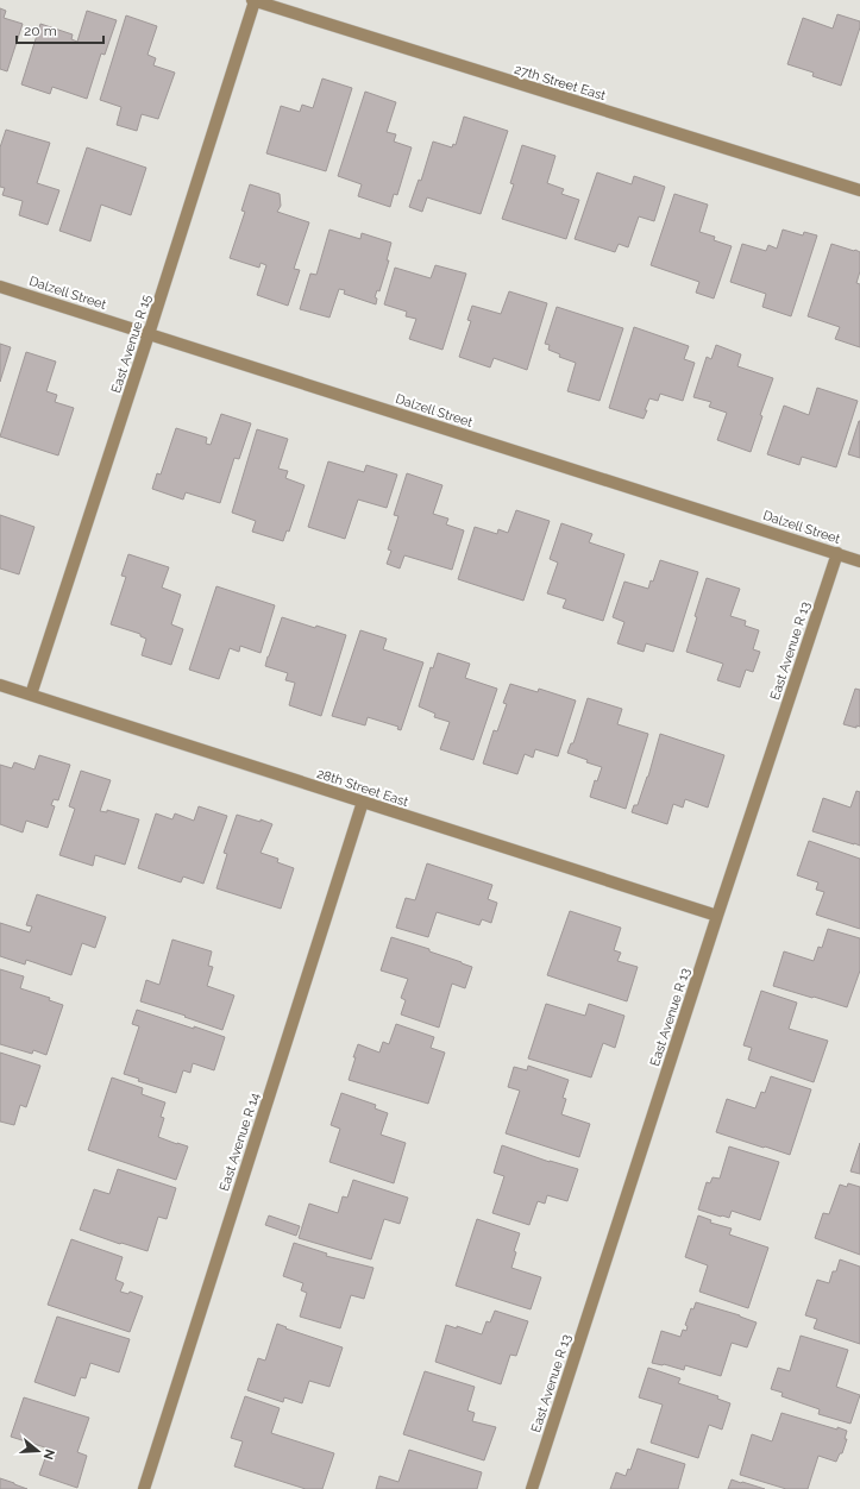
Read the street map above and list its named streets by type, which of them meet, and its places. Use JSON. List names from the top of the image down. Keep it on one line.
{"streets":{"street":["27th Street East","Dalzell Street","East Avenue R 15","East Avenue R 13","28th Street East","East Avenue R 14"]},"crossings":[["27th Street East","East Avenue R 15"],["Dalzell Street","East Avenue R 15"],["Dalzell Street","East Avenue R 13"],["East Avenue R 15","28th Street East"],["East Avenue R 13","28th Street East"],["28th Street East","East Avenue R 14"]],"scale_bar":"20 m","north":"right"}
